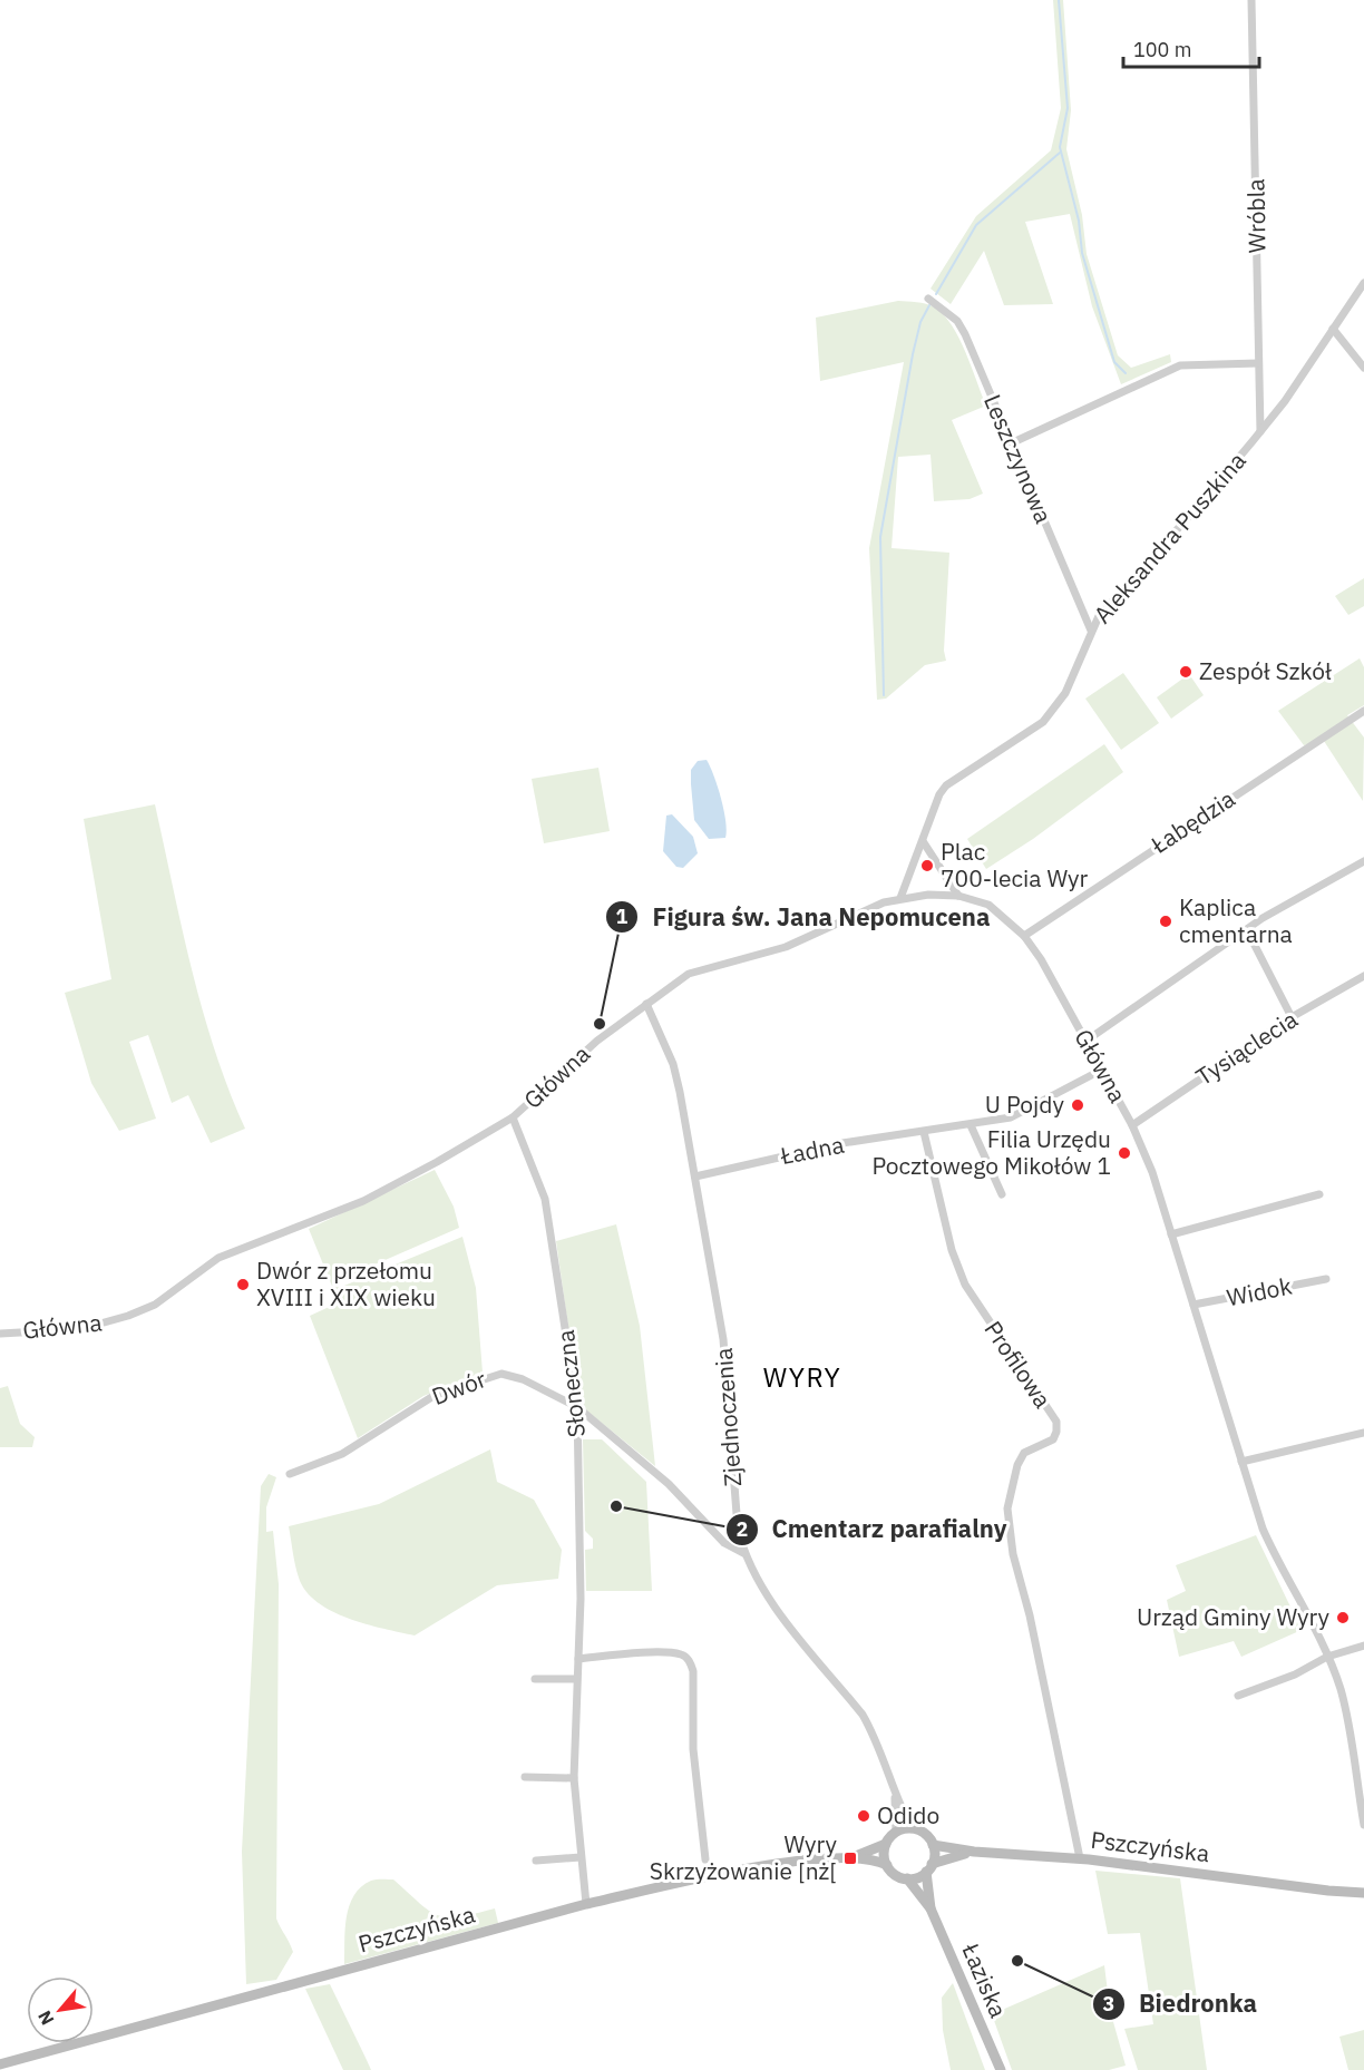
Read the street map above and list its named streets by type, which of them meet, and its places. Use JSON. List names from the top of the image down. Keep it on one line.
{"streets":{"main road":["Pszczyńska","Łaziska"],"street":["Wróbla","Leszczynowa","Aleksandra Puszkina","Łabędzia","Tysiąclecia","Główna","Ładna","Widok","Profilowa","Słoneczna","Dwór","Zjednoczenia"]},"crossings":[["Wróbla","Aleksandra Puszkina"],["Leszczynowa","Aleksandra Puszkina"],["Aleksandra Puszkina","Główna"],["Łabędzia","Główna"],["Tysiąclecia","Główna"],["Główna","Ładna"],["Główna","Widok"],["Główna","Słoneczna"],["Główna","Zjednoczenia"],["Ładna","Profilowa"],["Ładna","Zjednoczenia"],["Profilowa","Pszczyńska"],["Słoneczna","Dwór"],["Słoneczna","Pszczyńska"],["Dwór","Zjednoczenia"],["Zjednoczenia","Pszczyńska"],["Zjednoczenia","Łaziska"],["Pszczyńska","Łaziska"]],"districts":["WYRY"],"places":{"other":["Zespół Szkół","Plac 700-lecia Wyr","Kaplica cmentarna","Figura św. Jana Nepomucena","U Pojdy","Filia Urzędu Pocztowego Mikołów 1","Dwór z przełomu XVIII i XIX wieku","Cmentarz parafialny","Urząd Gminy Wyry","Odido","Biedronka"],"transit":["Wyry Skrzyżowanie [nż["]},"scale_bar":"100 m","north":"bottom left"}
